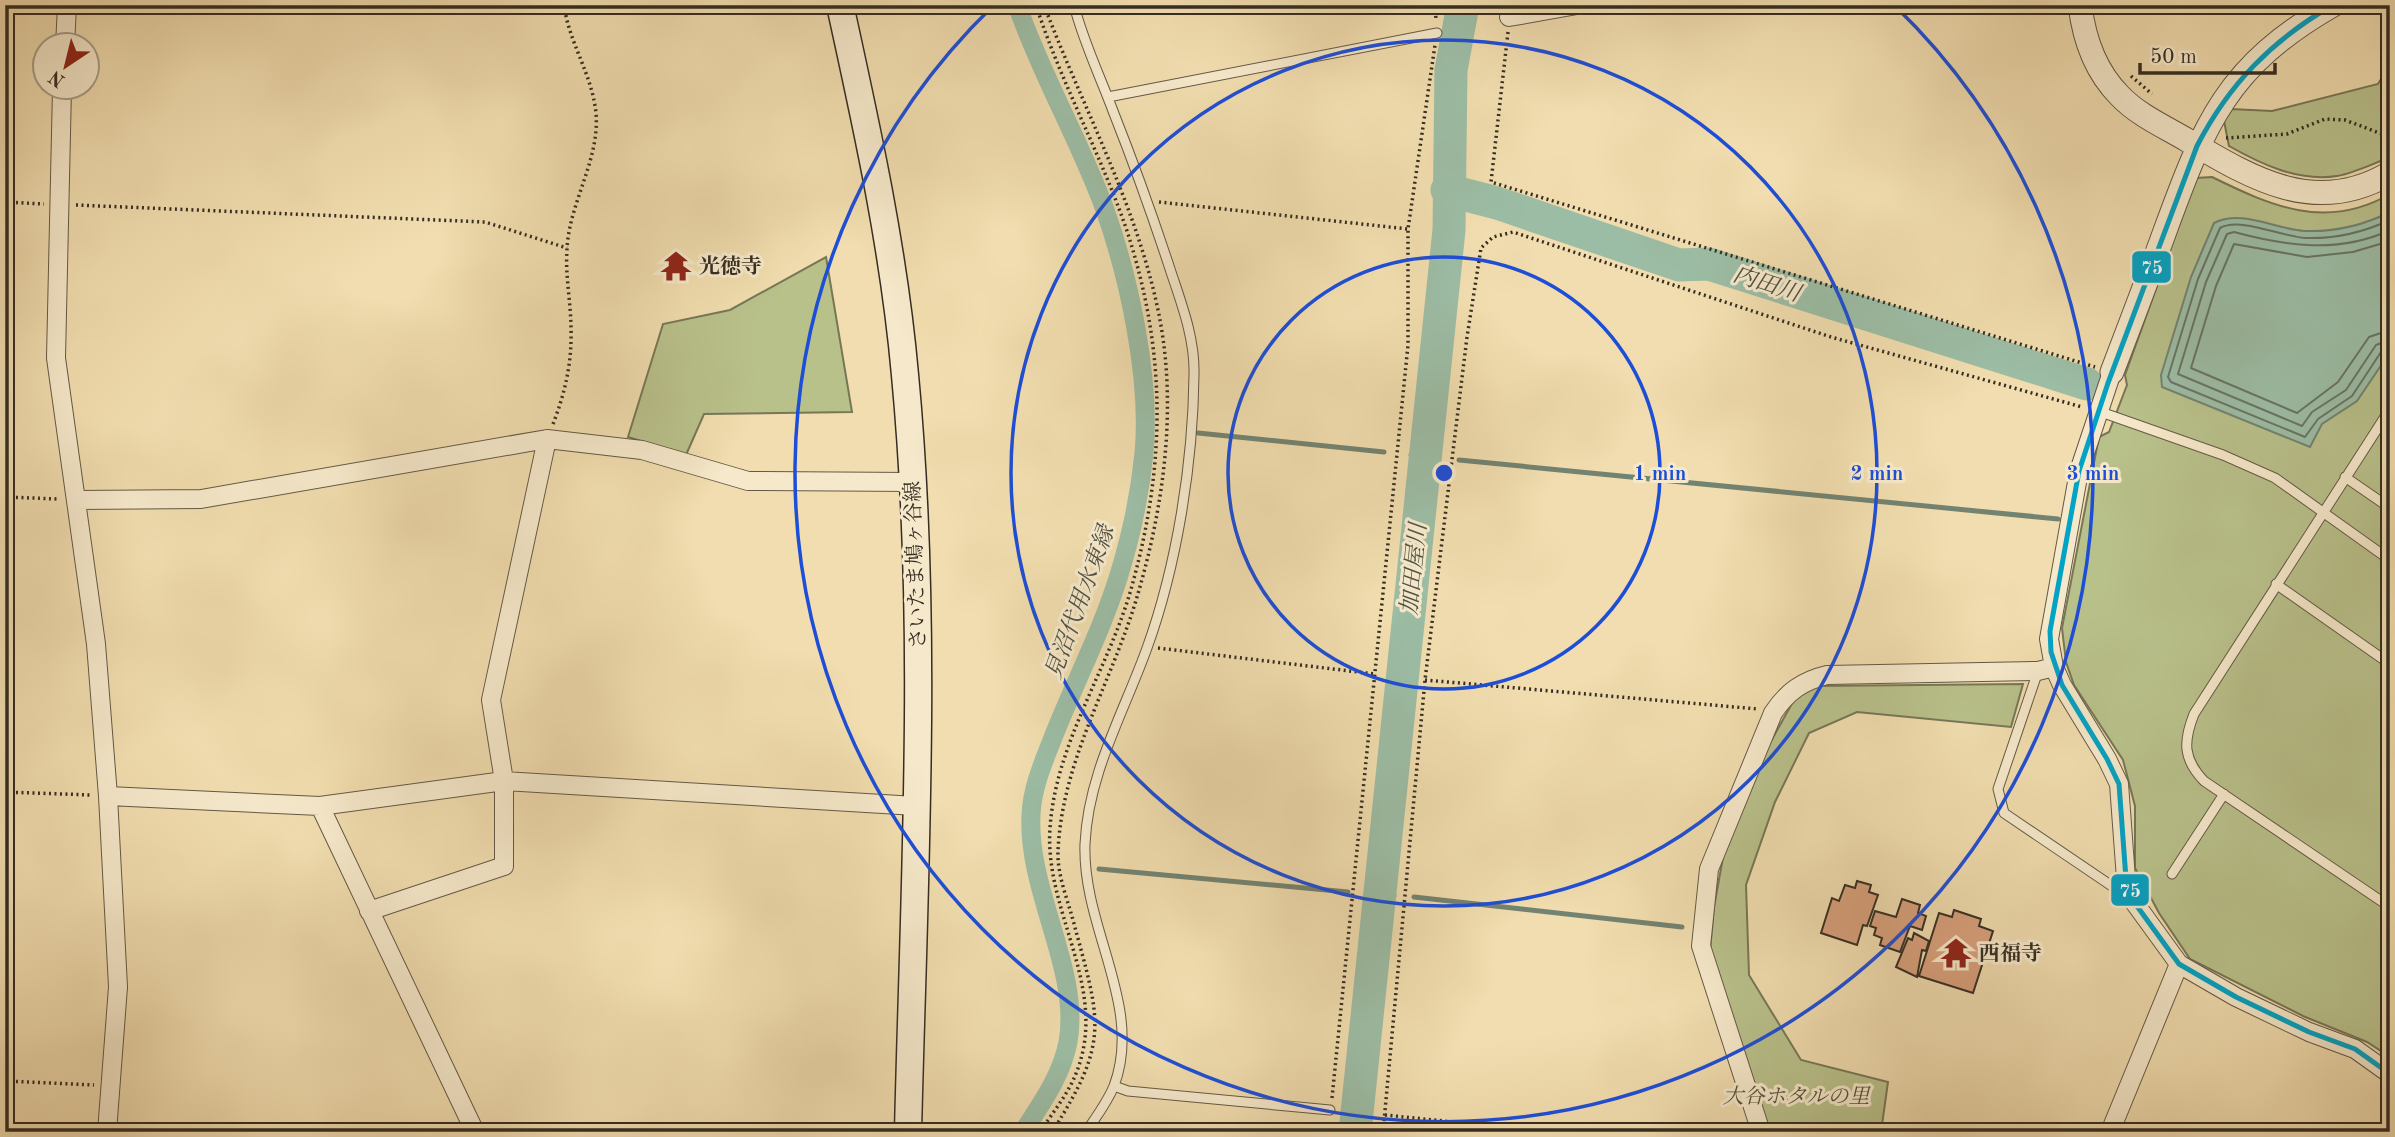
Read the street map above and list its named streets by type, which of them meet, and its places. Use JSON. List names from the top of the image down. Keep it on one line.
{"streets":{"main road":["さいたま鳩ヶ谷線"]},"water":["内田川","加田屋川","見沼代用水東縁"],"parks":["大谷ホタルの里"],"places":{"temple":["光徳寺","西福寺"]},"lines":["transit line 75"],"scale_bar":"50 m","north":"bottom left","rings":["1 min","2 min","3 min"]}
